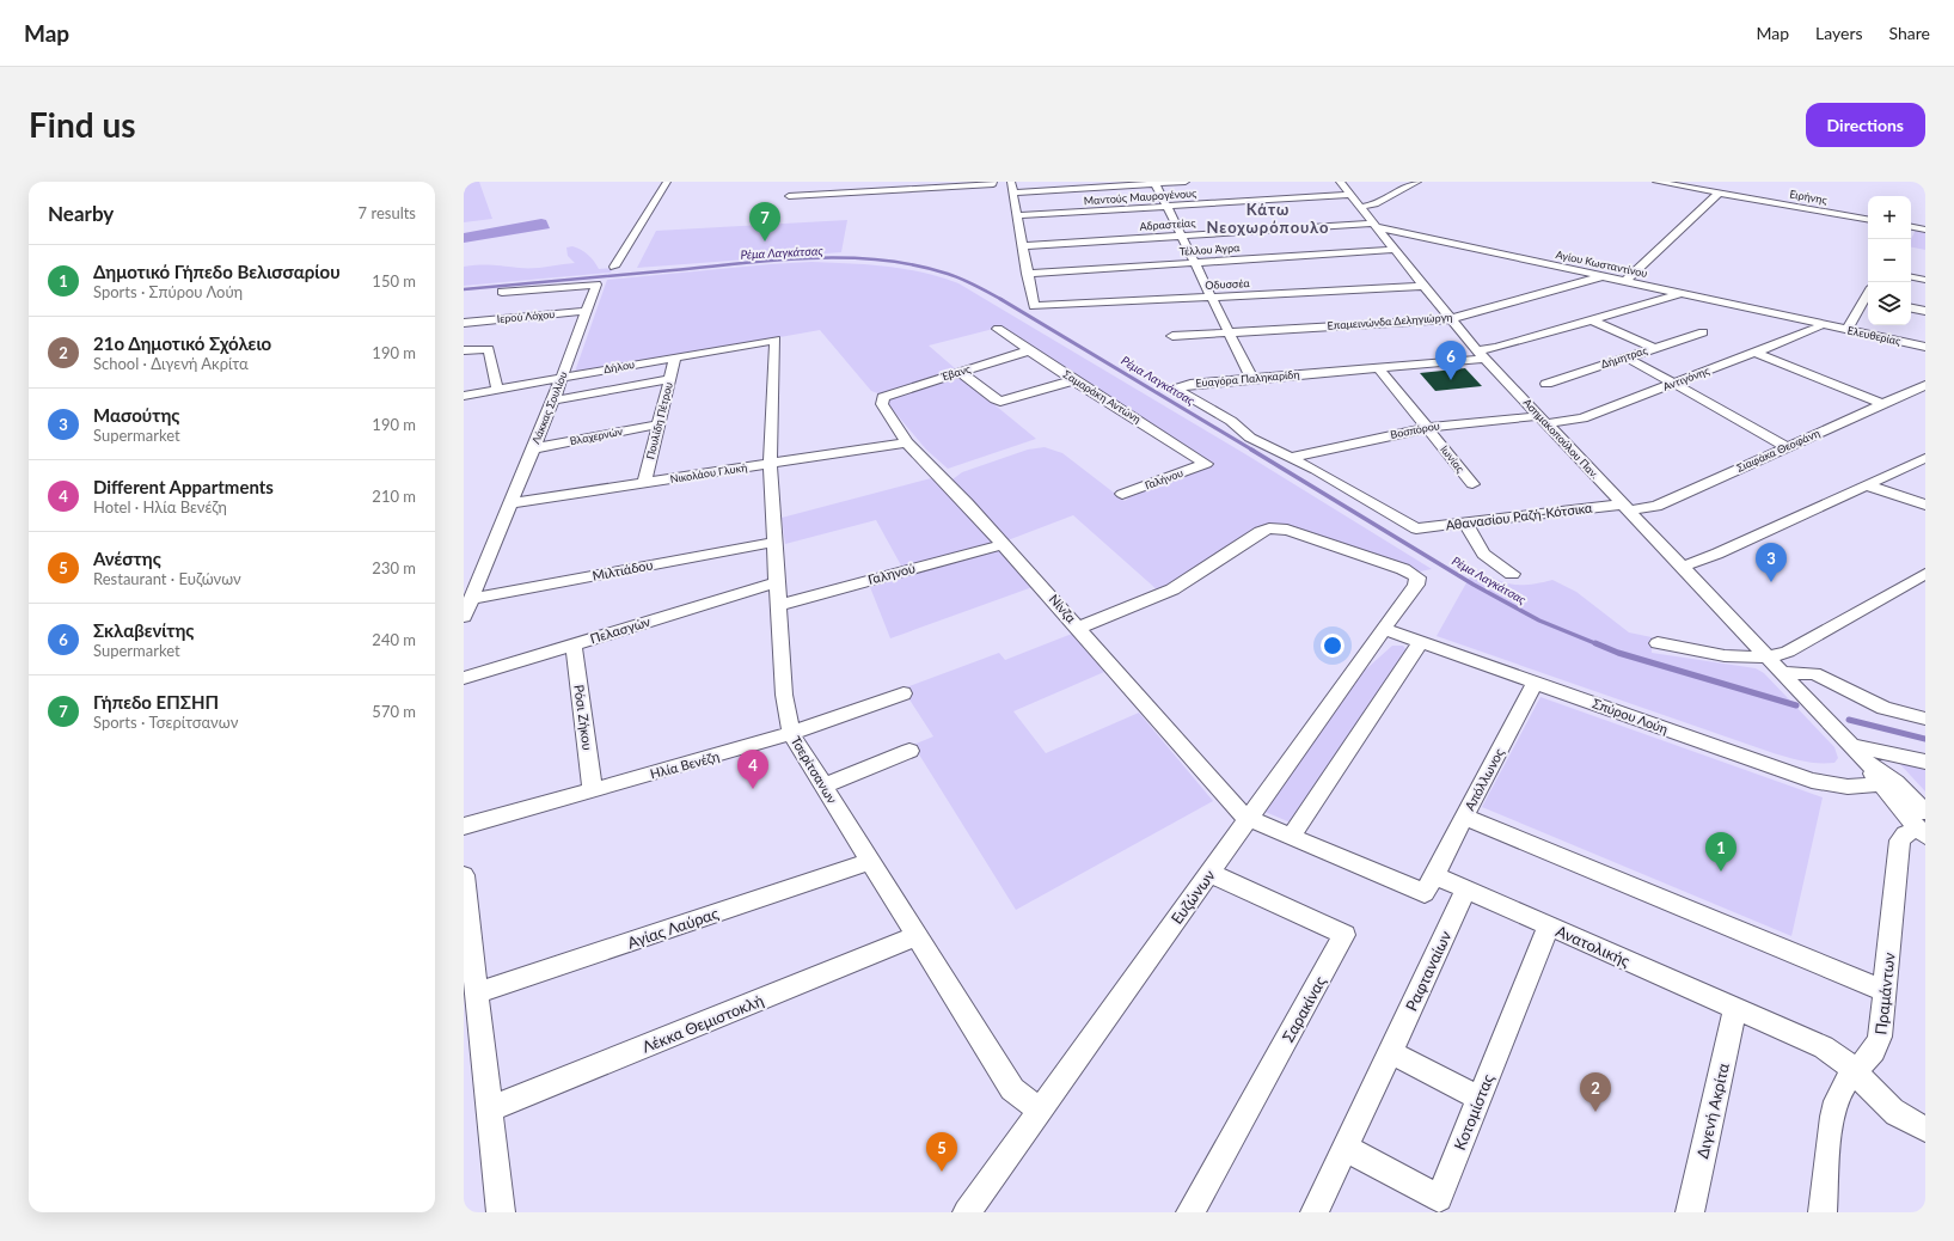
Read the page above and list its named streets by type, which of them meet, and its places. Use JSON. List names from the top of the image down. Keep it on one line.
{"streets":{"street":["Μαντούς Μαυρογένους","Ειρήνης","Αδραστείας","Τέλλου Άγρα","Αγίου Κωσταντίνου","Οδυσσέα","Ιερού Λόχου","Επαμεινώνδα Δεληγιώργη","Ελευθερίας","Δήμητρας","Δήλου","Έβανς","Ευαγόρα Παληκαρίδη","Αντιγόνης","Σαμαράκη Αντώνη","Λάκκας Σουλίου","Πουλίδη Πέτρου","Βοσπόρου","Βλαχερνών","Ασημακοπούλου Παν.","Σιαφάκα Θεοφάνη","Ιωνίας","Νικολάου Γλυκή","Γαλήνου","Αθανασίου Ραζή-Κότσικα","Μιλτιάδου","Γαληνού","Νίνζα","Πελασγών","Σπύρου Λούη","Ρόσι Ζήκου","Ηλία Βενέζη","Τσερίτσανων","Απόλλωνος","Ευζώνων","Αγίας Λαύρας","Ανατολικής","Ραφταναίων","Πραμάντων","Σαρακίνας","Λέκκα Θεμιστοκλή","Διγενή Ακρίτα","Κοτομίστας"]},"crossings":[["Μαντούς Μαυρογένους","Ασημακοπούλου Παν."],["Αδραστείας","Αγίου Κωσταντίνου"],["Αδραστείας","Ασημακοπούλου Παν."],["Τέλλου Άγρα","Οδυσσέα"],["Τέλλου Άγρα","Ασημακοπούλου Παν."],["Αγίου Κωσταντίνου","Επαμεινώνδα Δεληγιώργη"],["Αγίου Κωσταντίνου","Ελευθερίας"],["Αγίου Κωσταντίνου","Ευαγόρα Παληκαρίδη"],["Αγίου Κωσταντίνου","Αντιγόνης"],["Αγίου Κωσταντίνου","Ασημακοπούλου Παν."],["Οδυσσέα","Ασημακοπούλου Παν."],["Ιερού Λόχου","Λάκκας Σουλίου"],["Επαμεινώνδα Δεληγιώργη","Ασημακοπούλου Παν."],["Ελευθερίας","Αντιγόνης"],["Δήλου","Λάκκας Σουλίου"],["Δήλου","Πουλίδη Πέτρου"],["Δήλου","Τσερίτσανων"],["Έβανς","Σαμαράκη Αντώνη"],["Έβανς","Νίνζα"],["Ευαγόρα Παληκαρίδη","Βοσπόρου"],["Ευαγόρα Παληκαρίδη","Ασημακοπούλου Παν."],["Ευαγόρα Παληκαρίδη","Ιωνίας"],["Ευαγόρα Παληκαρίδη","Αθανασίου Ραζή-Κότσικα"],["Αντιγόνης","Βοσπόρου"],["Αντιγόνης","Ασημακοπούλου Παν."],["Σαμαράκη Αντώνη","Γαλήνου"],["Λάκκας Σουλίου","Βλαχερνών"],["Λάκκας Σουλίου","Νικολάου Γλυκή"],["Λάκκας Σουλίου","Μιλτιάδου"],["Πουλίδη Πέτρου","Βλαχερνών"],["Πουλίδη Πέτρου","Νικολάου Γλυκή"],["Βοσπόρου","Ασημακοπούλου Παν."],["Βοσπόρου","Ιωνίας"],["Ασημακοπούλου Παν.","Σιαφάκα Θεοφάνη"],["Ασημακοπούλου Παν.","Αθανασίου Ραζή-Κότσικα"],["Σιαφάκα Θεοφάνη","Αθανασίου Ραζή-Κότσικα"],["Νικολάου Γλυκή","Νίνζα"],["Νικολάου Γλυκή","Τσερίτσανων"],["Μιλτιάδου","Τσερίτσανων"],["Γαληνού","Νίνζα"],["Γαληνού","Τσερίτσανων"],["Νίνζα","Ευζώνων"],["Πελασγών","Ρόσι Ζήκου"],["Πελασγών","Τσερίτσανων"],["Σπύρου Λούη","Απόλλωνος"],["Σπύρου Λούη","Ευζώνων"],["Ρόσι Ζήκου","Ηλία Βενέζη"],["Ηλία Βενέζη","Τσερίτσανων"],["Τσερίτσανων","Ευζώνων"],["Τσερίτσανων","Αγίας Λαύρας"],["Τσερίτσανων","Λέκκα Θεμιστοκλή"],["Απόλλωνος","Ανατολικής"],["Ευζώνων","Σαρακίνας"],["Ανατολικής","Ραφταναίων"],["Ανατολικής","Πραμάντων"],["Ανατολικής","Διγενή Ακρίτα"],["Ανατολικής","Κοτομίστας"],["Ραφταναίων","Κοτομίστας"]],"districts":["Κάτω Νεοχωρόπουλο"],"water":["Ρέμα Λαγκάτσας"],"page":{"header":"Map","nav":["Map","Layers","Share"],"buttons":"Directions","title":"Find us","heading":["Nearby","7 results"],"map_buttons":["+","−"],"pins":["7","6","3","4","1","2","5"],"list":[{"mark":"1","name":"Δημοτικό Γήπεδο Βελισσαρίου","note":"Sports · Σπύρου Λούη","value":"150 m"},{"mark":"2","name":"21ο Δημοτικό Σχόλειο","note":"School · Διγενή Ακρίτα","value":"190 m"},{"mark":"3","name":"Μασούτης","note":"Supermarket","value":"190 m"},{"mark":"4","name":"Different Appartments","note":"Hotel · Ηλία Βενέζη","value":"210 m"},{"mark":"5","name":"Ανέστης","note":"Restaurant · Ευζώνων","value":"230 m"},{"mark":"6","name":"Σκλαβενίτης","note":"Supermarket","value":"240 m"},{"mark":"7","name":"Γήπεδο ΕΠΣΗΠ","note":"Sports · Τσερίτσανων","value":"570 m"}]}}
